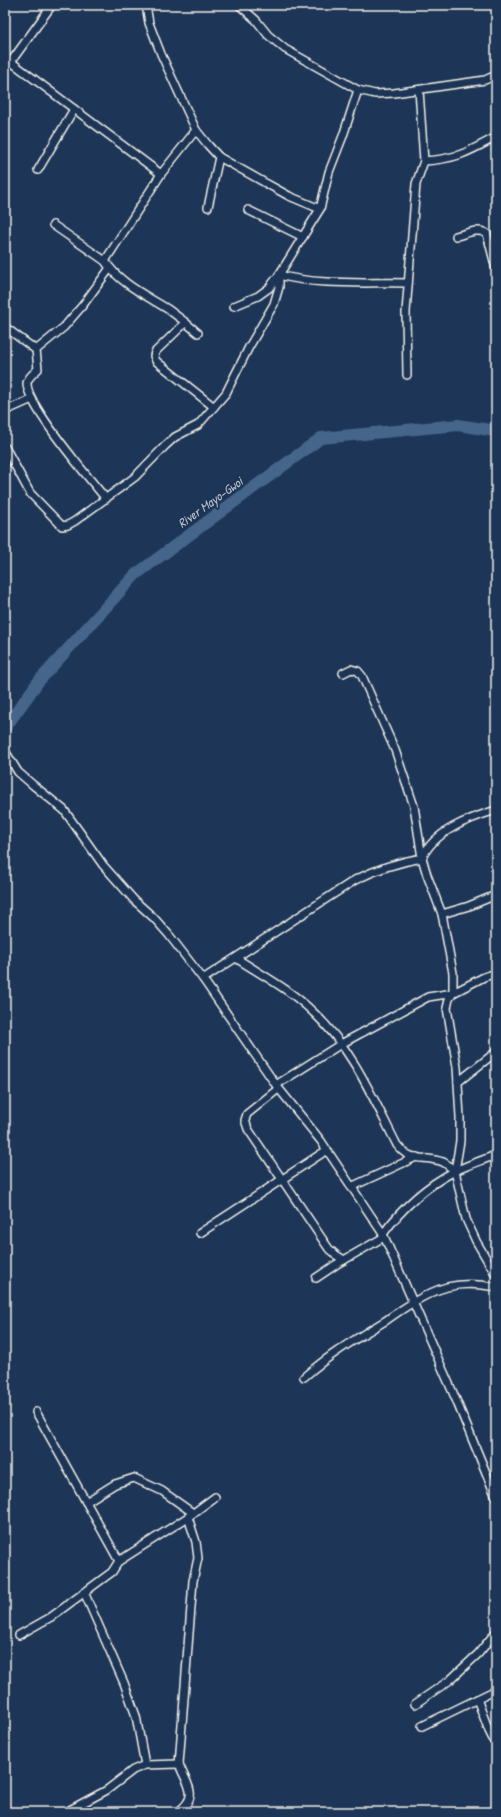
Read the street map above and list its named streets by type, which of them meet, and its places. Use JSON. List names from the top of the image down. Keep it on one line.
{"water":["River Mayo-Gwoi"]}
